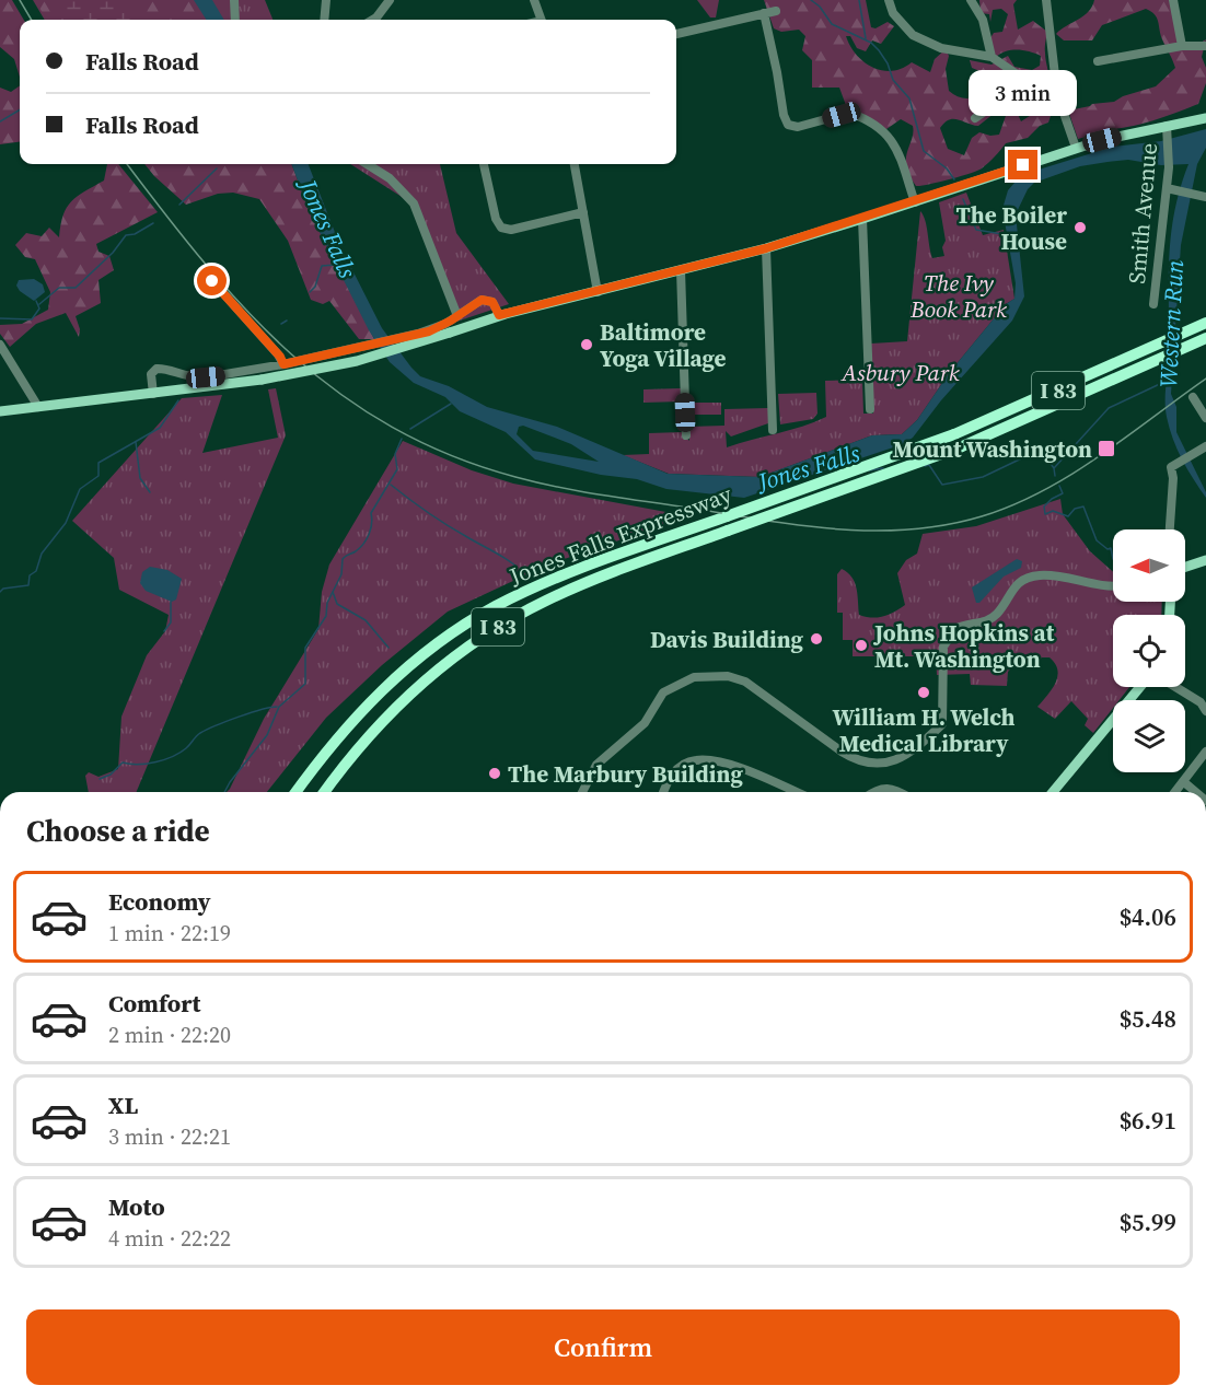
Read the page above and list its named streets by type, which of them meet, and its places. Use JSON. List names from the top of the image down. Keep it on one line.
{"streets":{"highway":["I 83","Jones Falls Expressway"],"street":["Smith Avenue"]},"water":["Jones Falls","Western Run"],"parks":["The Ivy Book Park","Asbury Park"],"places":{"other":["The Boiler House","Baltimore Yoga Village","Davis Building","Johns Hopkins at Mt. Washington","William H. Welch Medical Library","The Marbury Building"],"transit":["Mount Washington"]},"north":"left","page":{"banner":["Falls Road","Falls Road"],"bubble":"3 min","heading":"Choose a ride","list":[{"name":"Economy","note":"1 min · 22:19","value":"$4.06"},{"name":"Comfort","note":"2 min · 22:20","value":"$5.48"},{"name":"XL","note":"3 min · 22:21","value":"$6.91"},{"name":"Moto","note":"4 min · 22:22","value":"$5.99"}],"buttons":"Confirm"}}
